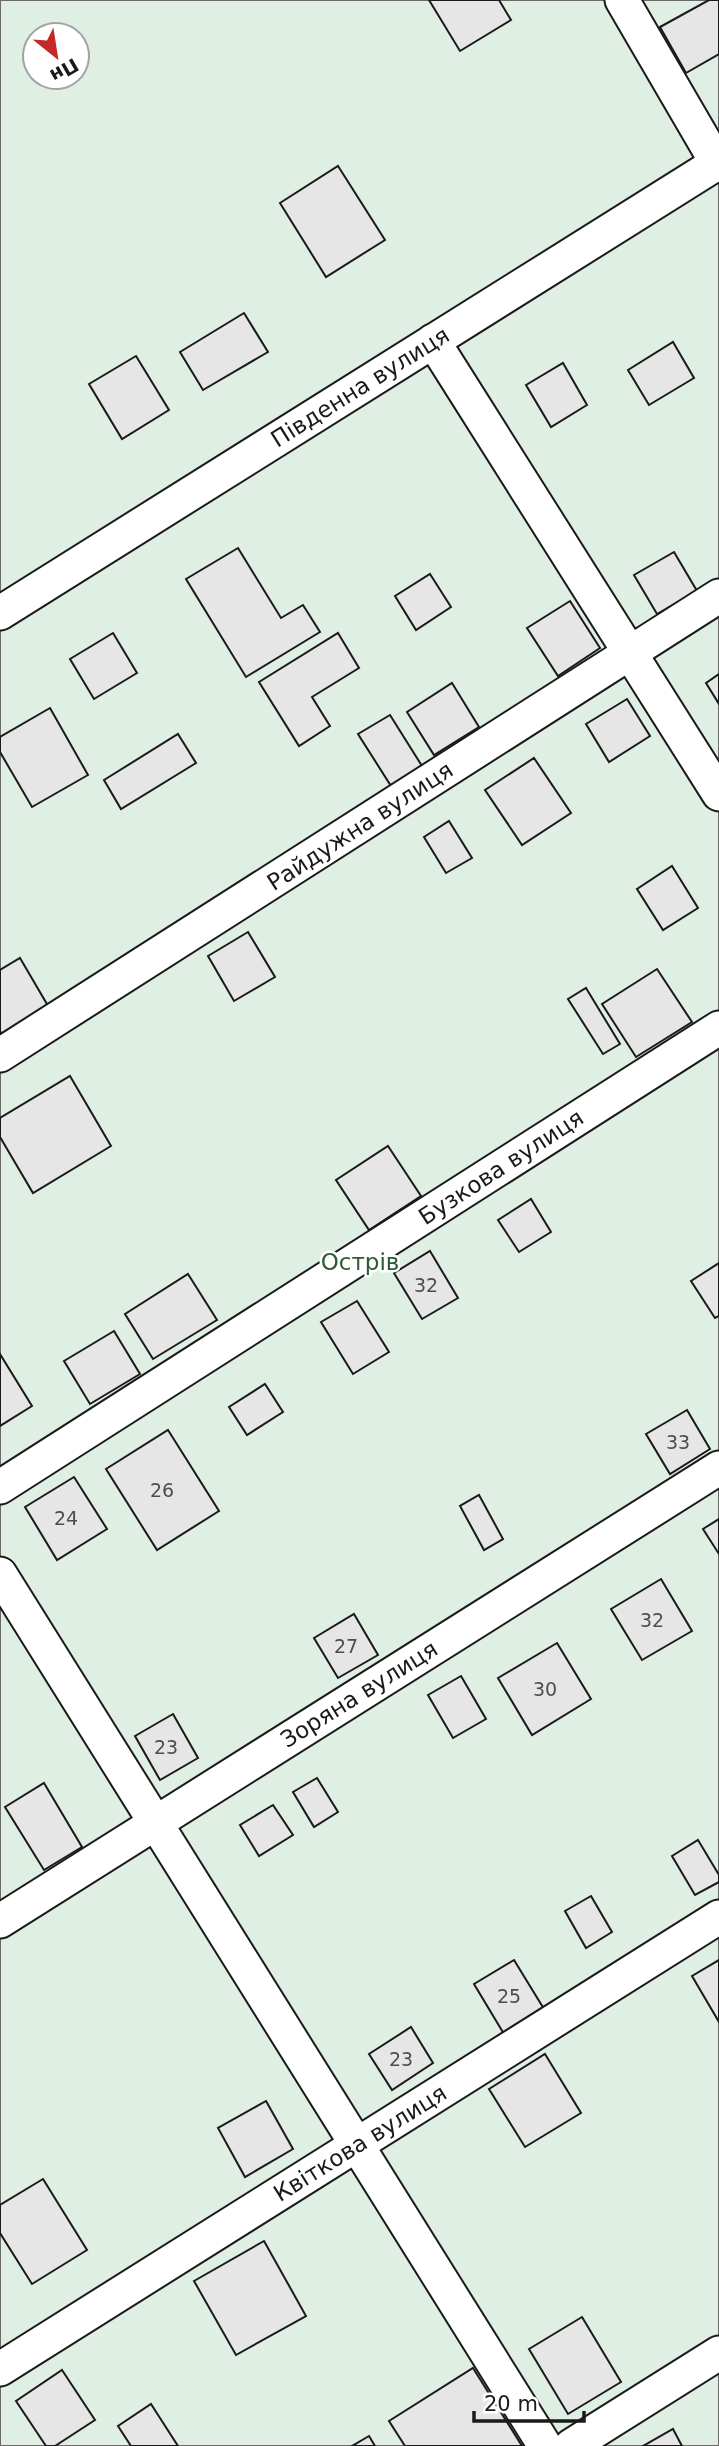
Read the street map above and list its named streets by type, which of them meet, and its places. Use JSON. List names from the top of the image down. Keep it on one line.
{"streets":{"street":["Південна вулиця","Райдужна вулиця","Бузкова вулиця","Зоряна вулиця","Квіткова вулиця"]},"parks":["Острів"],"house_numbers":["32","33","26","24","32","27","30","23","25","23"],"scale_bar":"20 m","north":"bottom right"}
